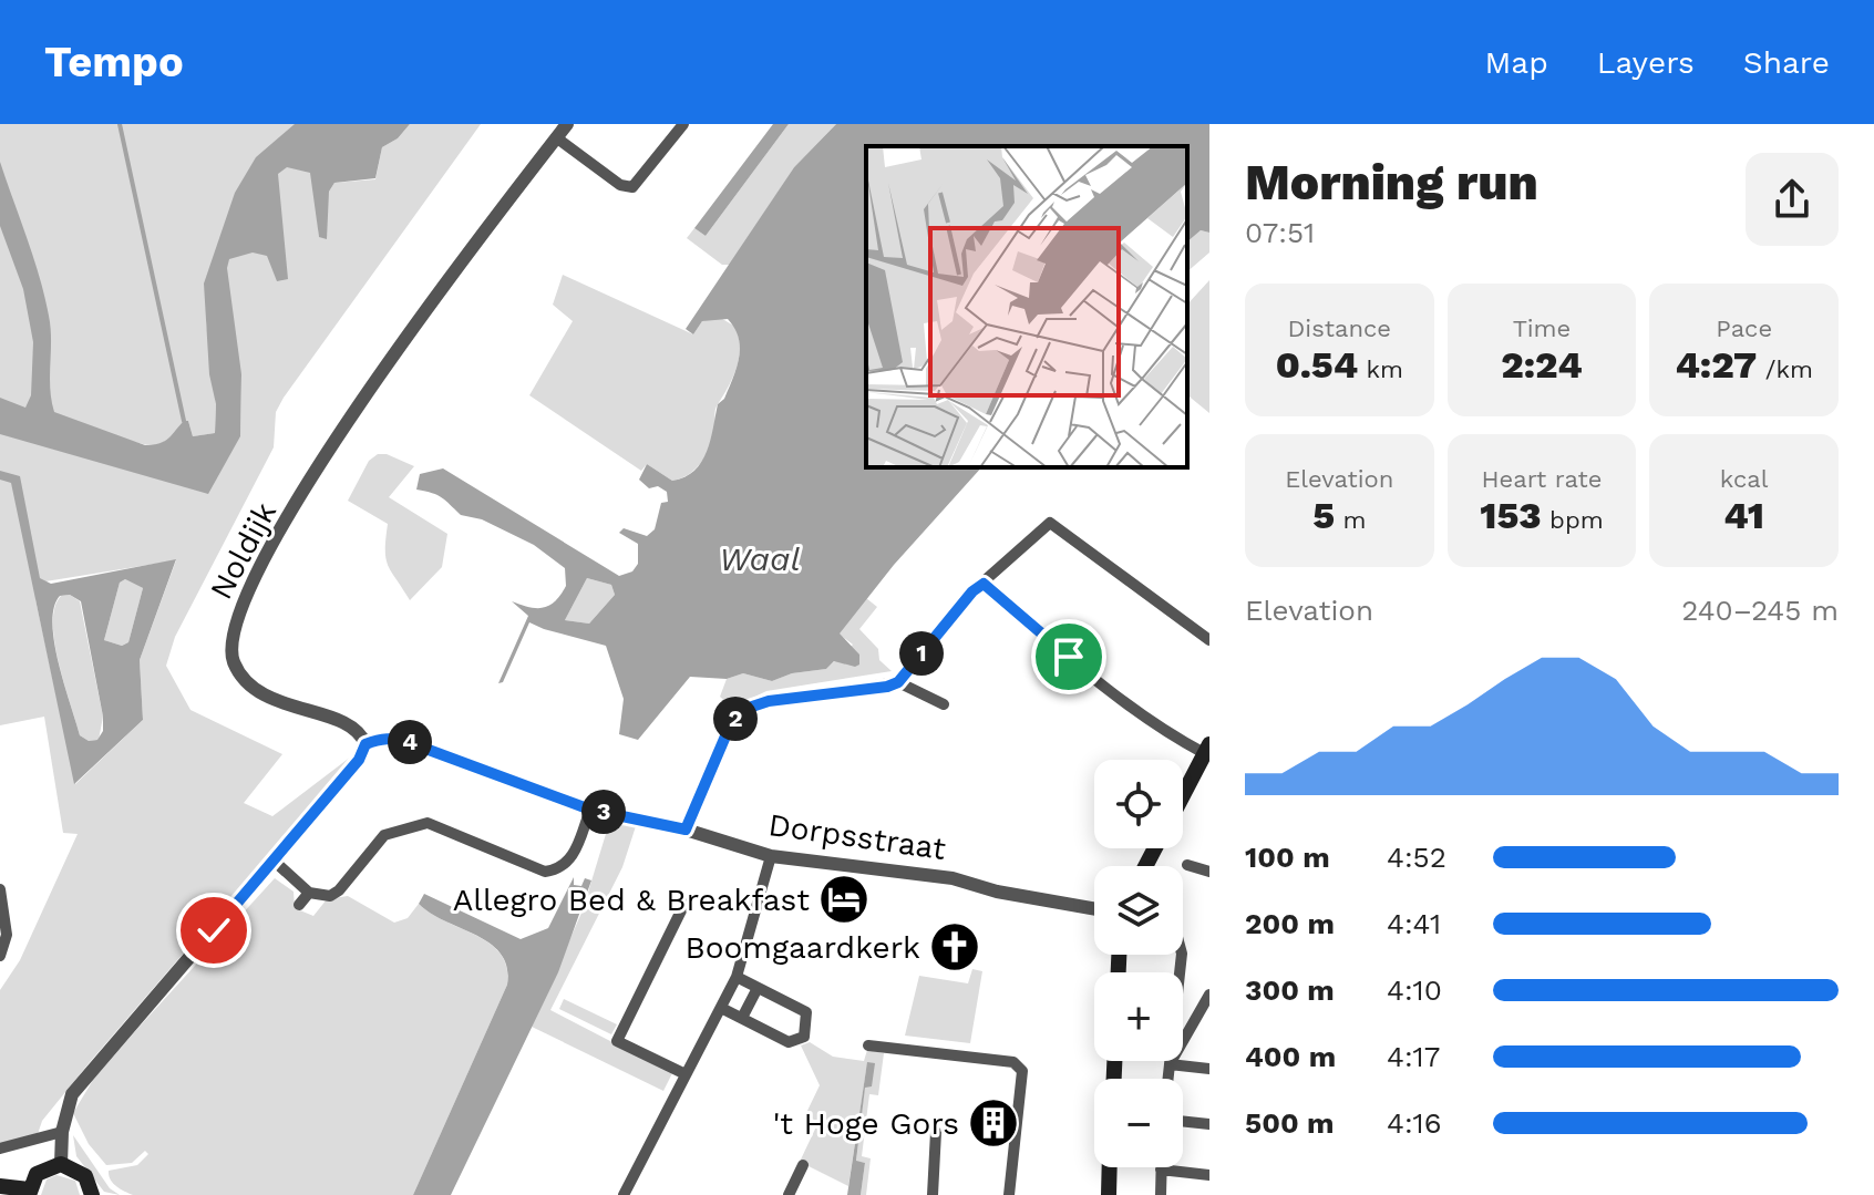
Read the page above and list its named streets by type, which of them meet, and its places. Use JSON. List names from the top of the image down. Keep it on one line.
{"streets":{"street":["Noldijk","Dorpsstraat"]},"water":["Waal"],"places":{"hotel":["Allegro Bed & Breakfast"],"church":["Boomgaardkerk"],"building":["'t Hoge Gors"]},"page":{"header":"Tempo","nav":["Map","Layers","Share"],"heading":["Morning run","07:51"],"stats":[["Distance","0.54 km"],["Time","2:24"],["Pace","4:27 /km"],["Elevation","5 m"],["Heart rate","153 bpm"],["kcal","41"]],"chart":["Elevation","240–245 m"],"pins":["1","2","4","3"],"map_buttons":["+","−"],"list":[{"name":"100 m","note":"4:52"},{"name":"200 m","note":"4:41"},{"name":"300 m","note":"4:10"},{"name":"400 m","note":"4:17"},{"name":"500 m","note":"4:16"}]}}
